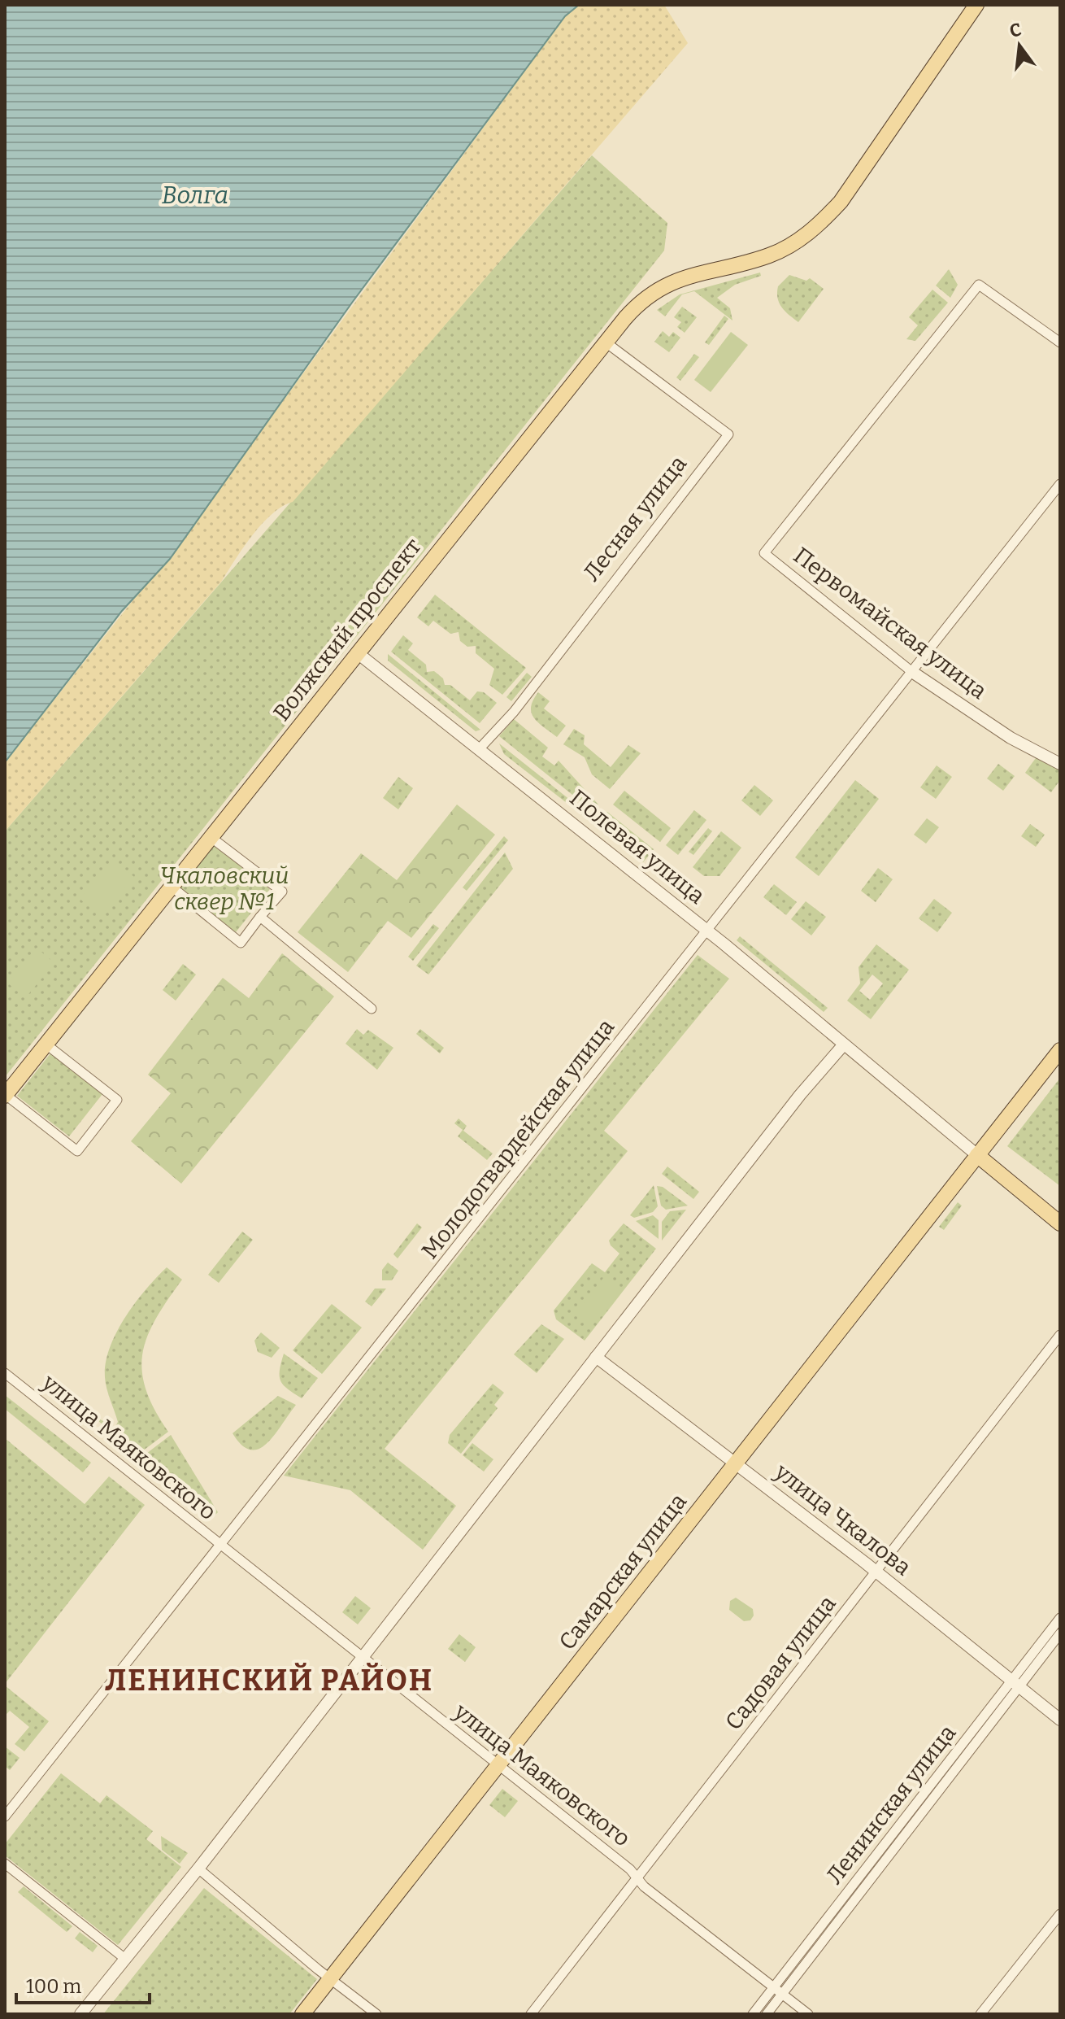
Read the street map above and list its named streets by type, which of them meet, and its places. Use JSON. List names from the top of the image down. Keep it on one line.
{"streets":{"main road":["Волжский проспект","Самарская улица"],"street":["Лесная улица","Первомайская улица","Полевая улица","Молодогвардейская улица","улица Маяковского","улица Чкалова","Садовая улица","Ленинская улица"]},"crossings":[["Лесная улица","Волжский проспект"],["Лесная улица","Полевая улица"],["Первомайская улица","Молодогвардейская улица"],["Волжский проспект","Полевая улица"],["Полевая улица","Молодогвардейская улица"],["Полевая улица","Самарская улица"],["Молодогвардейская улица","улица Маяковского"],["улица Маяковского","Самарская улица"],["улица Маяковского","Садовая улица"],["улица Маяковского","Ленинская улица"],["улица Чкалова","Самарская улица"],["улица Чкалова","Садовая улица"],["улица Чкалова","Ленинская улица"]],"districts":["ЛЕНИНСКИЙ РАЙОН"],"water":["Волга"],"parks":["Чкаловский сквер №1"],"scale_bar":"100 m","north":"top"}
